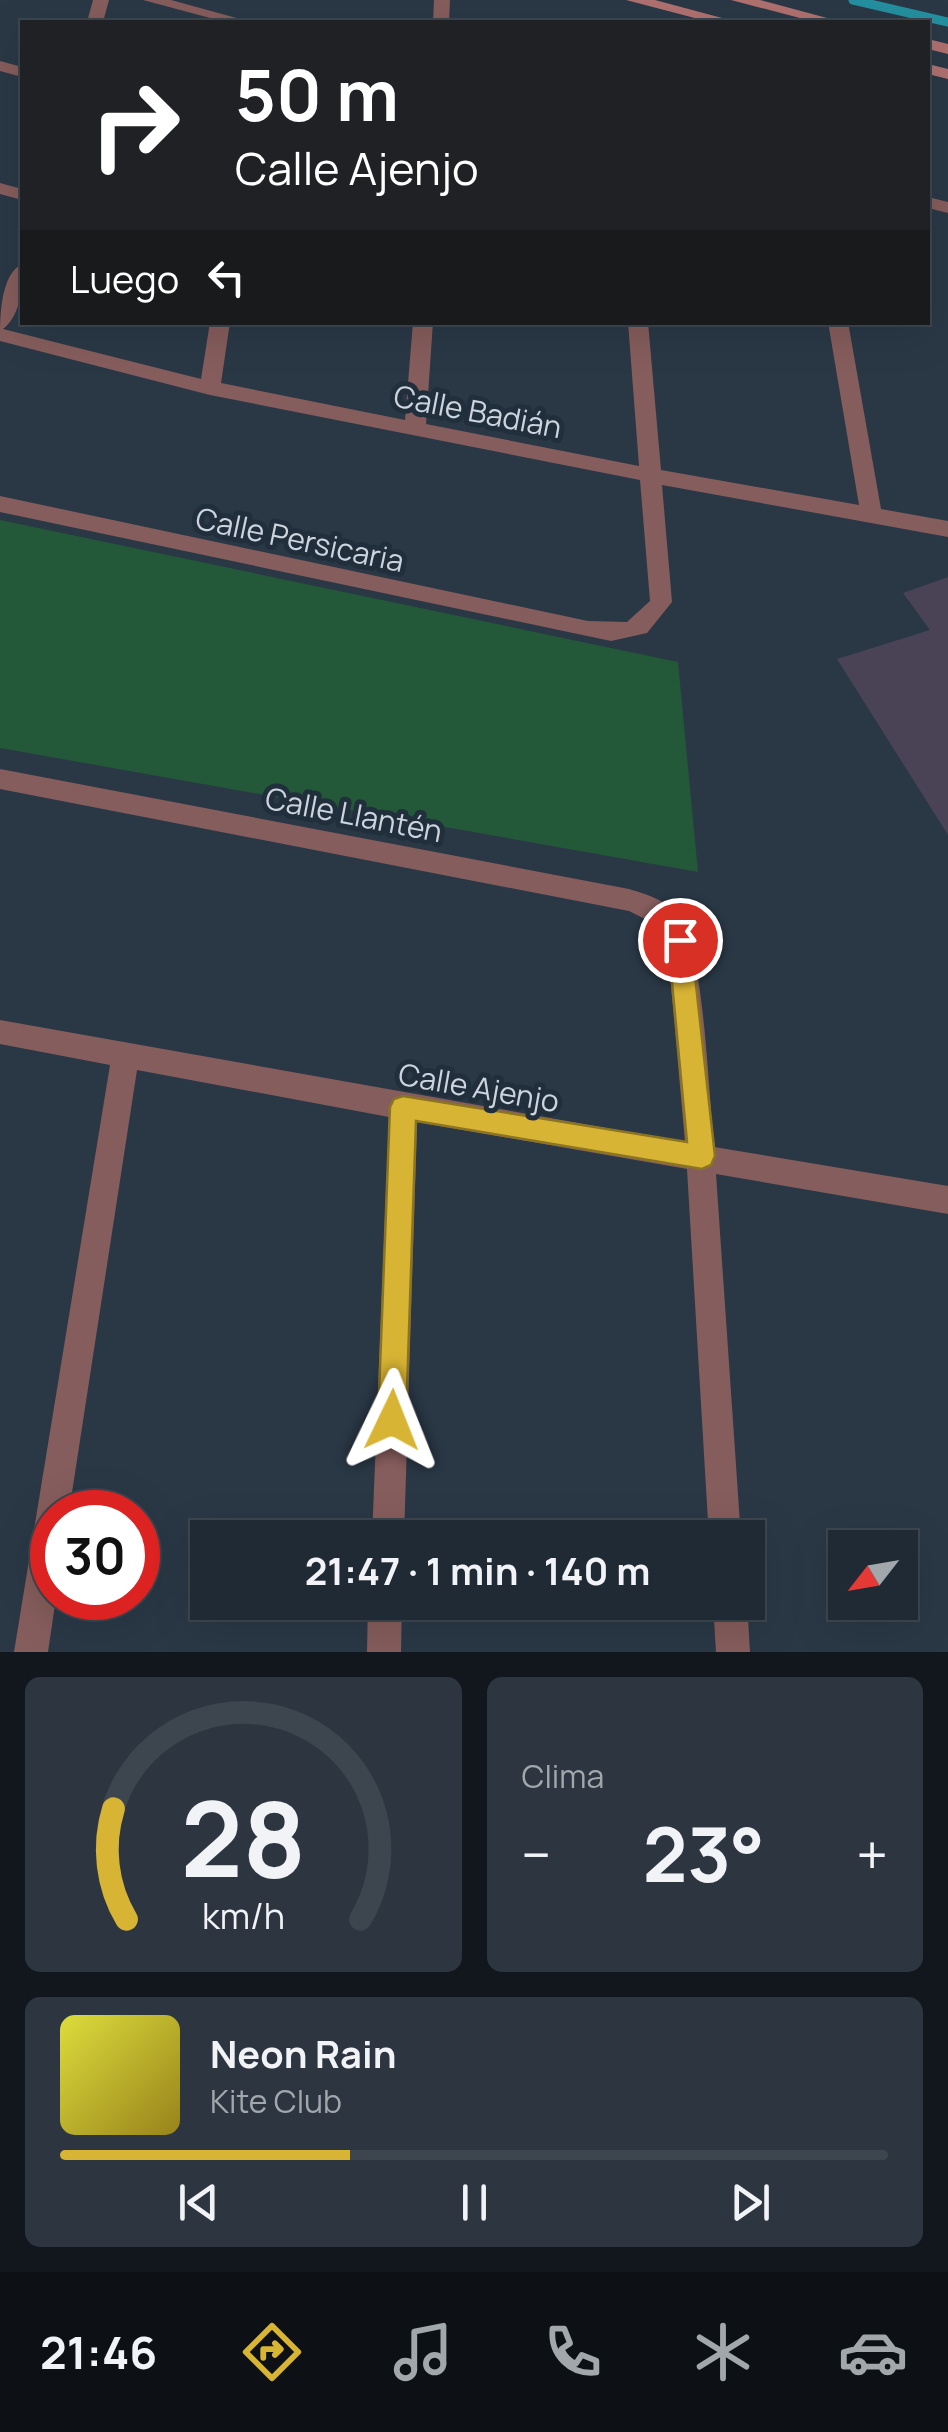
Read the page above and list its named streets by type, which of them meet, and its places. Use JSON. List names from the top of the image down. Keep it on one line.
{"streets":{"street":["Calle Badián","Calle Persicaria","Calle Llantén","Calle Ajenjo"]},"crossings":[["Calle Badián","Calle Persicaria"],["Calle Llantén","Calle Ajenjo"]],"north":"bottom left","page":{"turn":["50 m","Calle Ajenjo"],"then":"Luego","limit":"30","trip":"21:47 · 1 min · 140 m","tile":"Clima","heat":["−","23°","+"],"song":["Neon Rain","Kite Club"],"tabs":"21:46","gauge":["28","km/h"]}}
